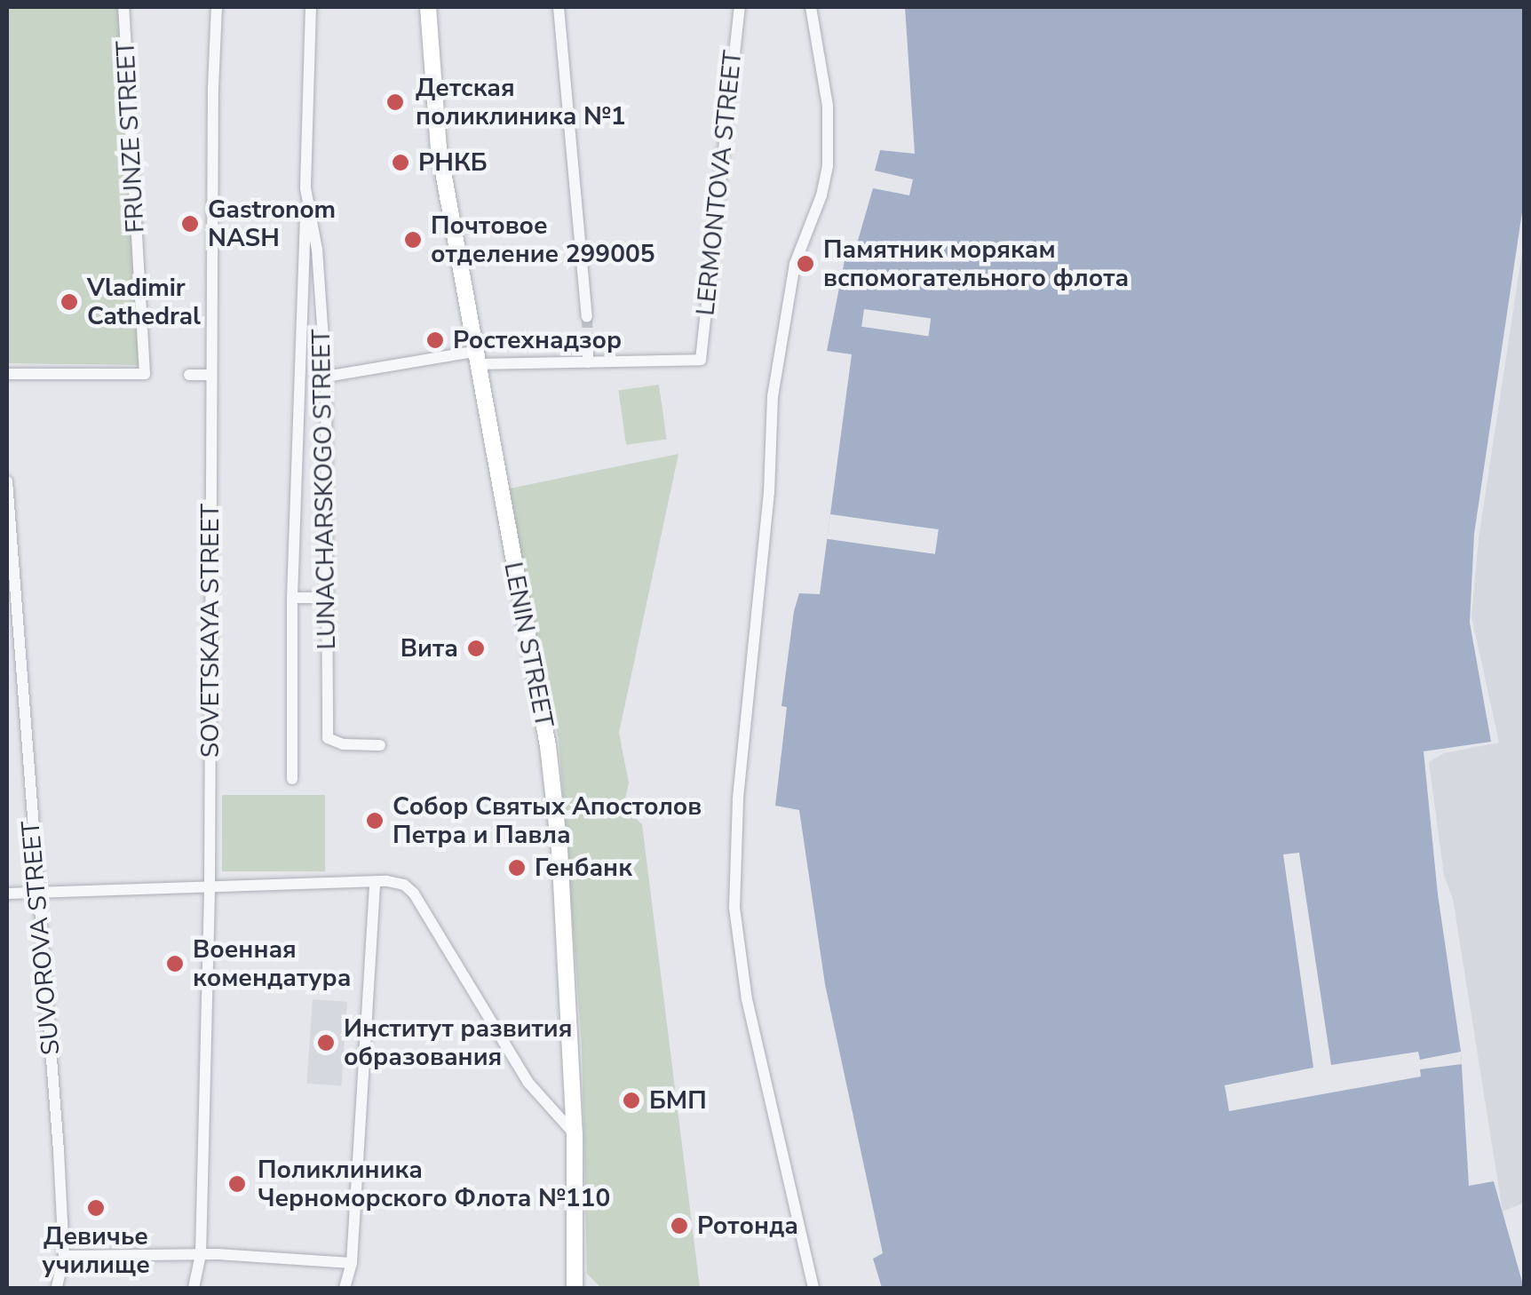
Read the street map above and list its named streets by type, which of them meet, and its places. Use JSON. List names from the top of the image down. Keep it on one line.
{"streets":{"main road":["LENIN STREET"],"street":["FRUNZE STREET","LERMONTOVA STREET","LUNACHARSKOGO STREET","SOVETSKAYA STREET","SUVOROVA STREET"]},"places":["Детская поликлиника №1","РНКБ","Gastronom NASH","Почтовое отделение 299005","Памятник морякам вспомогательного флота","Vladimir Cathedral","Ростехнадзор","Вита","Собор Святых Апостолов Петра и Павла","Генбанк","Военная комендатура","Институт развития образования","БМП","Поликлиника Черноморского Флота №110","Девичье училище","Ротонда"]}
